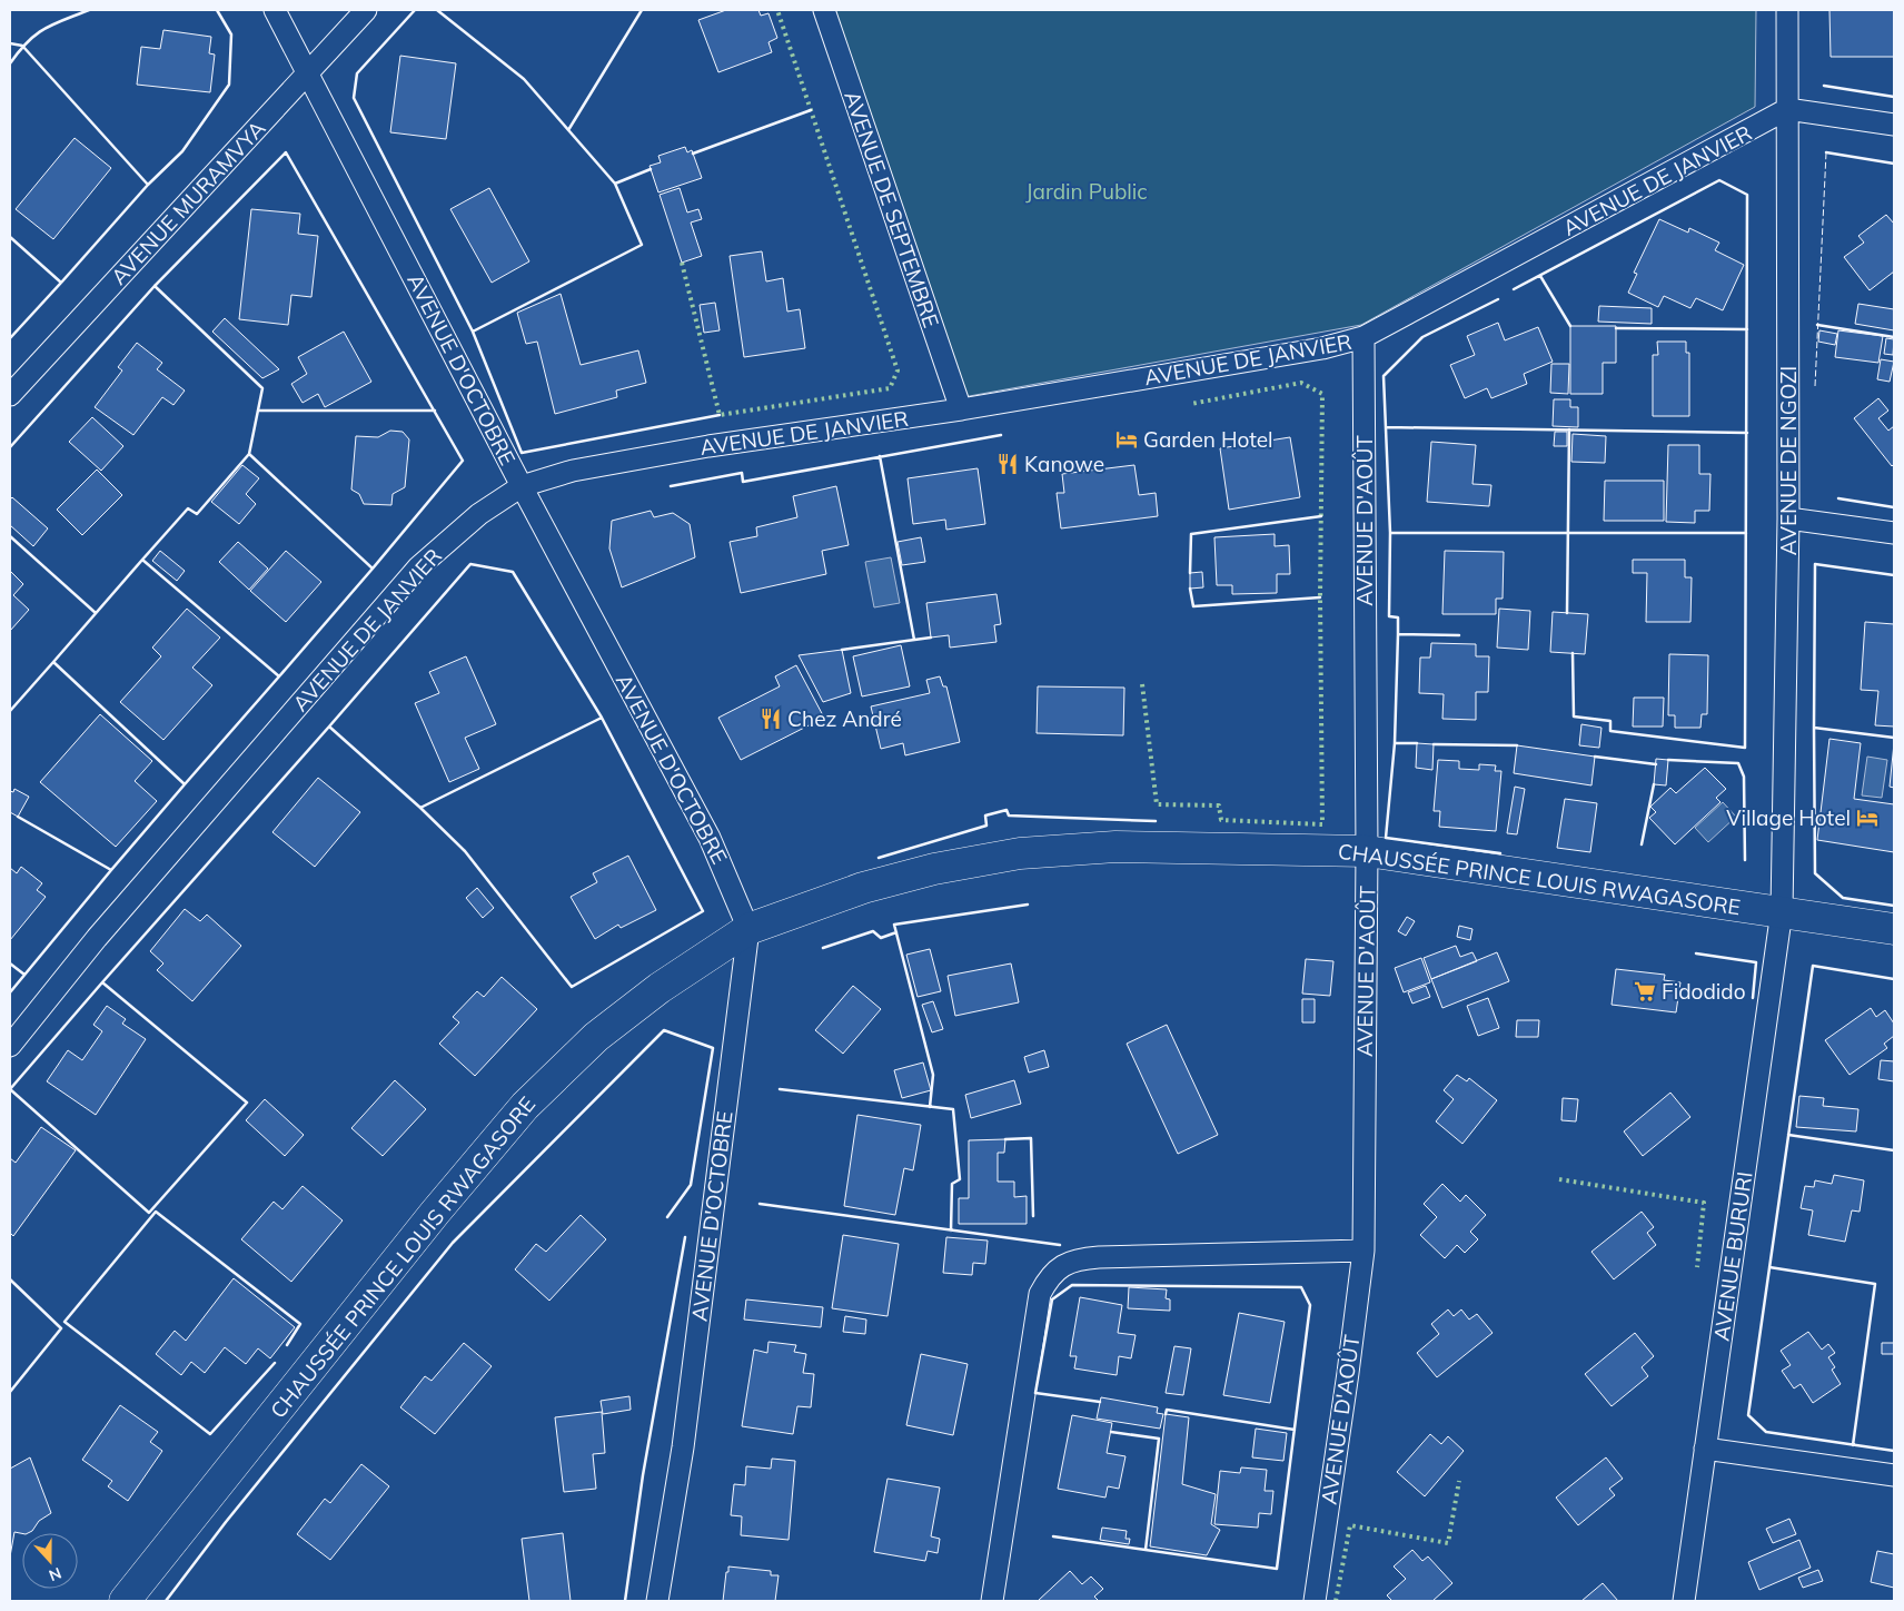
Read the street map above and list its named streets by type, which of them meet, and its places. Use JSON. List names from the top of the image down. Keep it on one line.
{"streets":{"street":["AVENUE DE JANVIER","AVENUE MURAMVYA","AVENUE DE SEPTEMBRE","AVENUE D'OCTOBRE","AVENUE DE NGOZI","AVENUE D'AOÛT","CHAUSSÉE PRINCE LOUIS RWAGASORE","AVENUE BURURI"]},"crossings":[["AVENUE DE JANVIER","AVENUE DE SEPTEMBRE"],["AVENUE DE JANVIER","AVENUE D'OCTOBRE"],["AVENUE DE JANVIER","AVENUE DE NGOZI"],["AVENUE DE JANVIER","AVENUE D'AOÛT"],["AVENUE MURAMVYA","AVENUE D'OCTOBRE"],["AVENUE D'OCTOBRE","CHAUSSÉE PRINCE LOUIS RWAGASORE"],["AVENUE DE NGOZI","CHAUSSÉE PRINCE LOUIS RWAGASORE"],["AVENUE DE NGOZI","AVENUE BURURI"],["AVENUE D'AOÛT","CHAUSSÉE PRINCE LOUIS RWAGASORE"],["CHAUSSÉE PRINCE LOUIS RWAGASORE","AVENUE BURURI"]],"parks":["Jardin Public"],"places":{"hotel":["Garden Hotel","Village Hotel"],"restaurant":["Kanowe","Chez André"],"supermarket":["Fidodido"]},"north":"bottom"}
